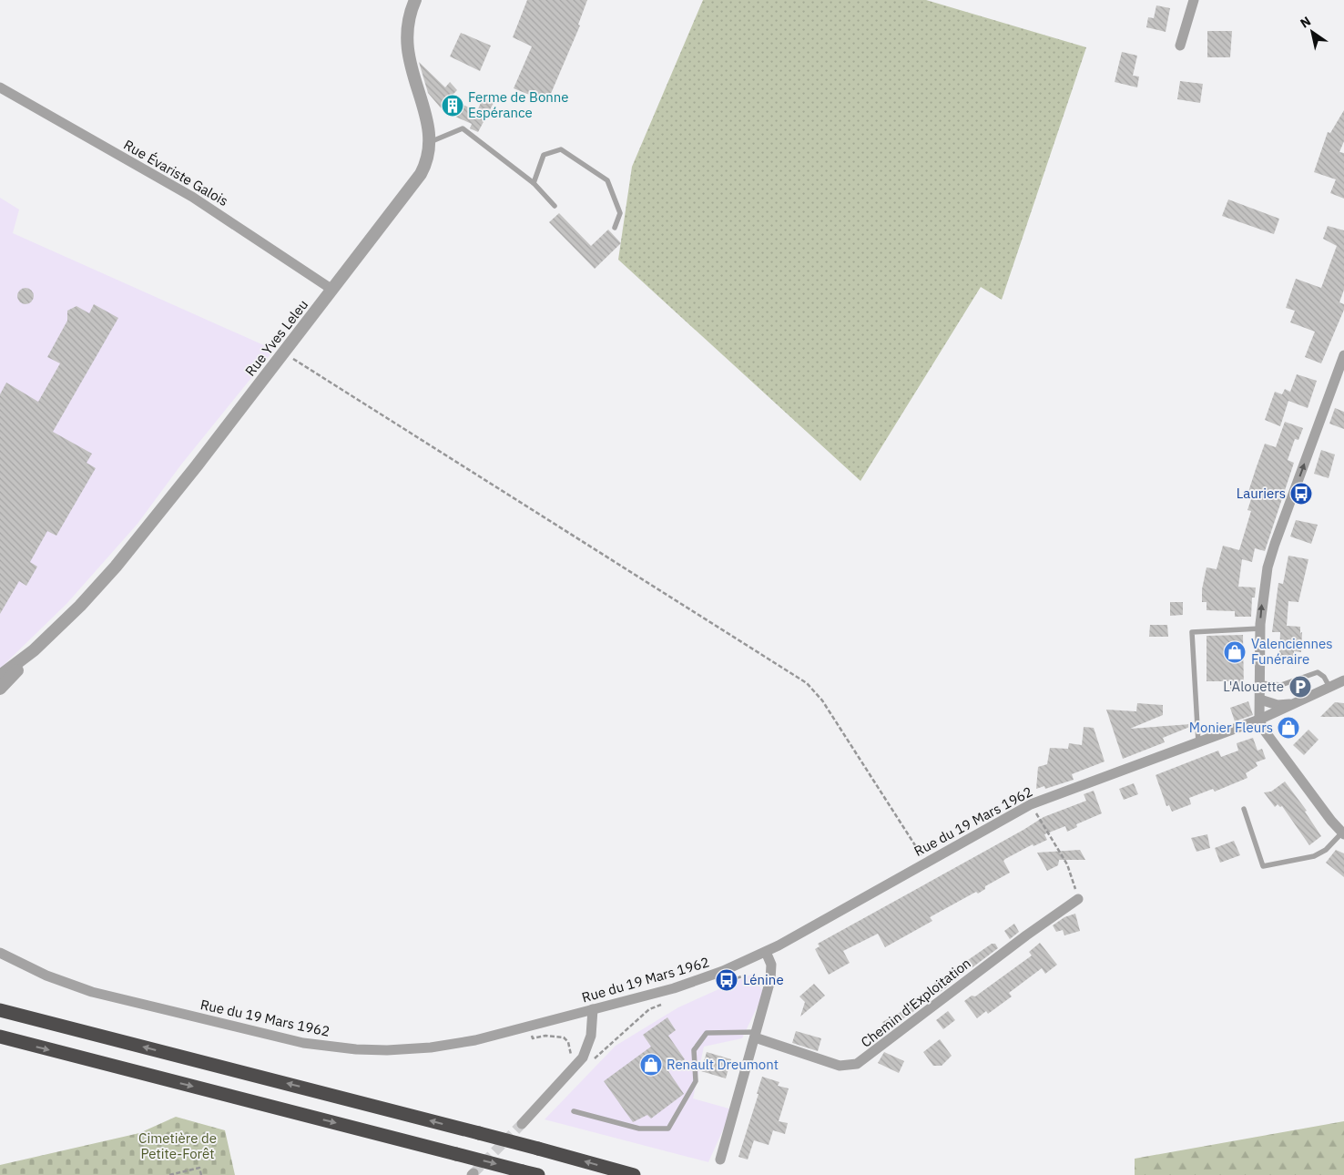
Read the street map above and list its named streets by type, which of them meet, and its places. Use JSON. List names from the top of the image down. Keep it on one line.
{"streets":{"street":["Rue Évariste Galois","Rue Yves Leleu","Rue du 19 Mars 1962","Chemin d'Exploitation"]},"crossings":[["Rue Évariste Galois","Rue Yves Leleu"]],"parks":["Cimetière de Petite-Forêt"],"places":{"building":["Ferme de Bonne Espérance"],"bus stop":["Lauriers","Lénine"],"shop":["Valenciennes Funéraire","Monier Fleurs","Renault Dreumont"],"parking":["L'Alouette"]},"north":"top left"}
